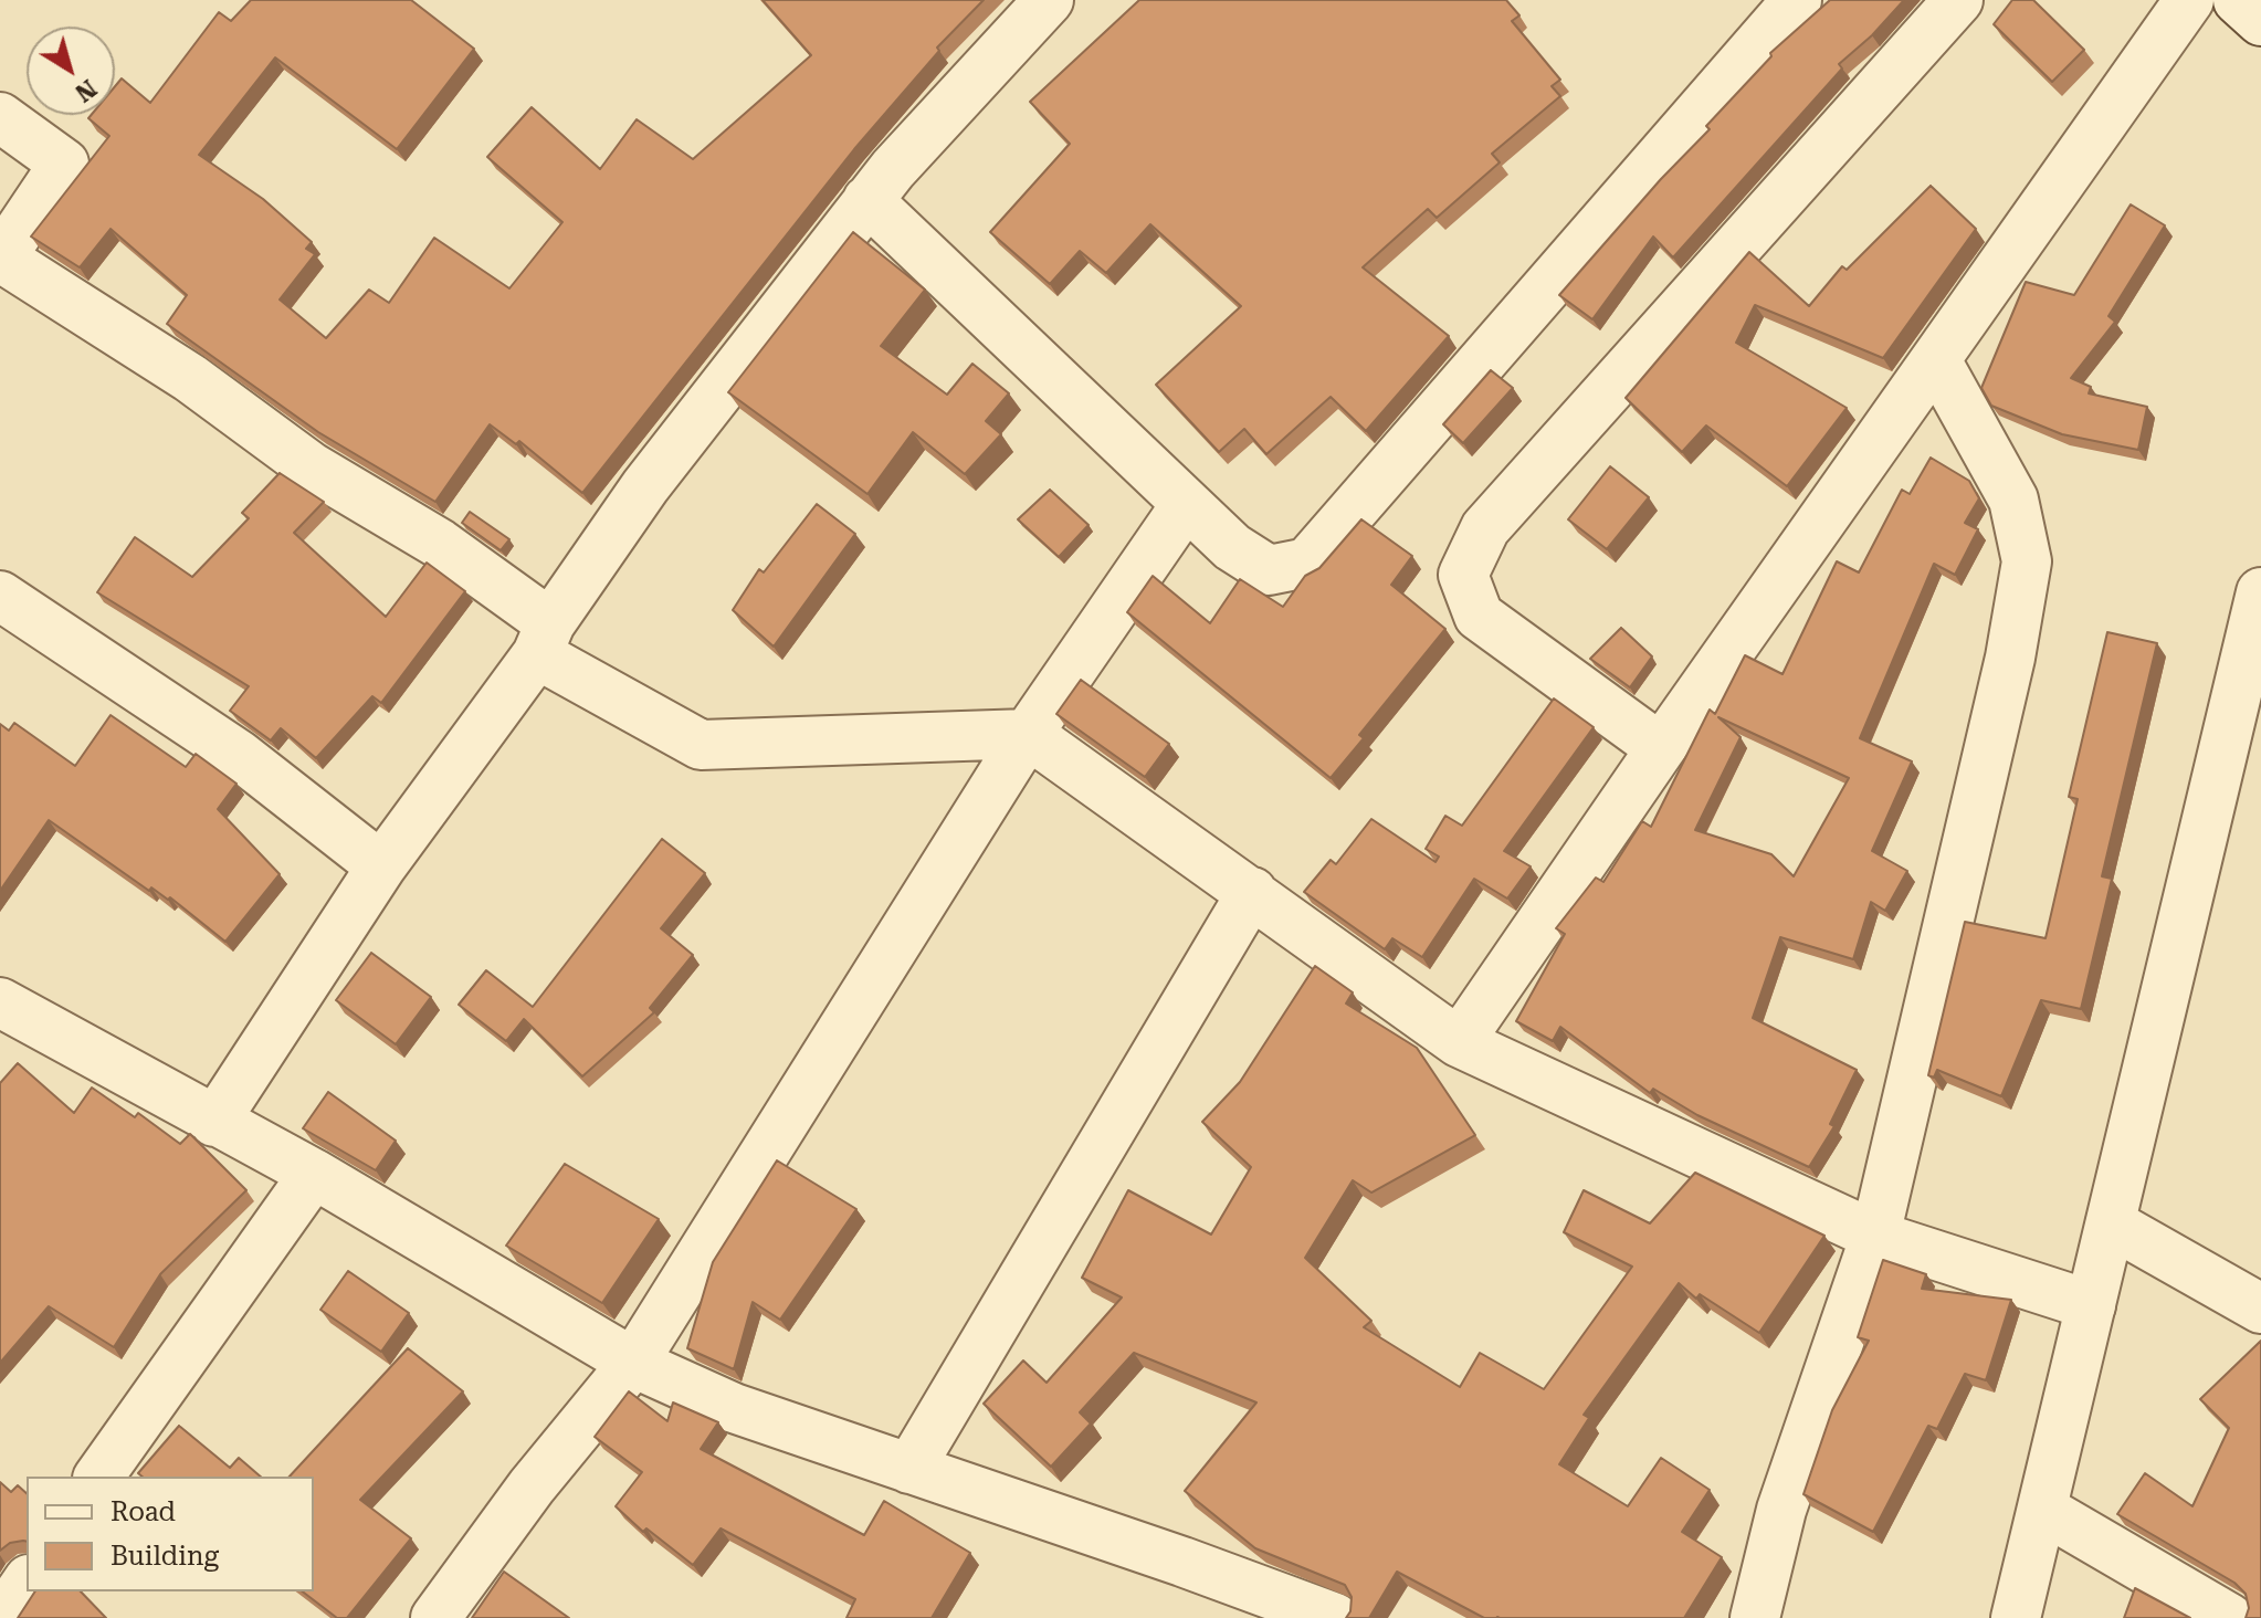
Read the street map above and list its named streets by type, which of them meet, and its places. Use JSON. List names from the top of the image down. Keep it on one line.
{"legend":["Road","Building"],"north":"bottom right"}
